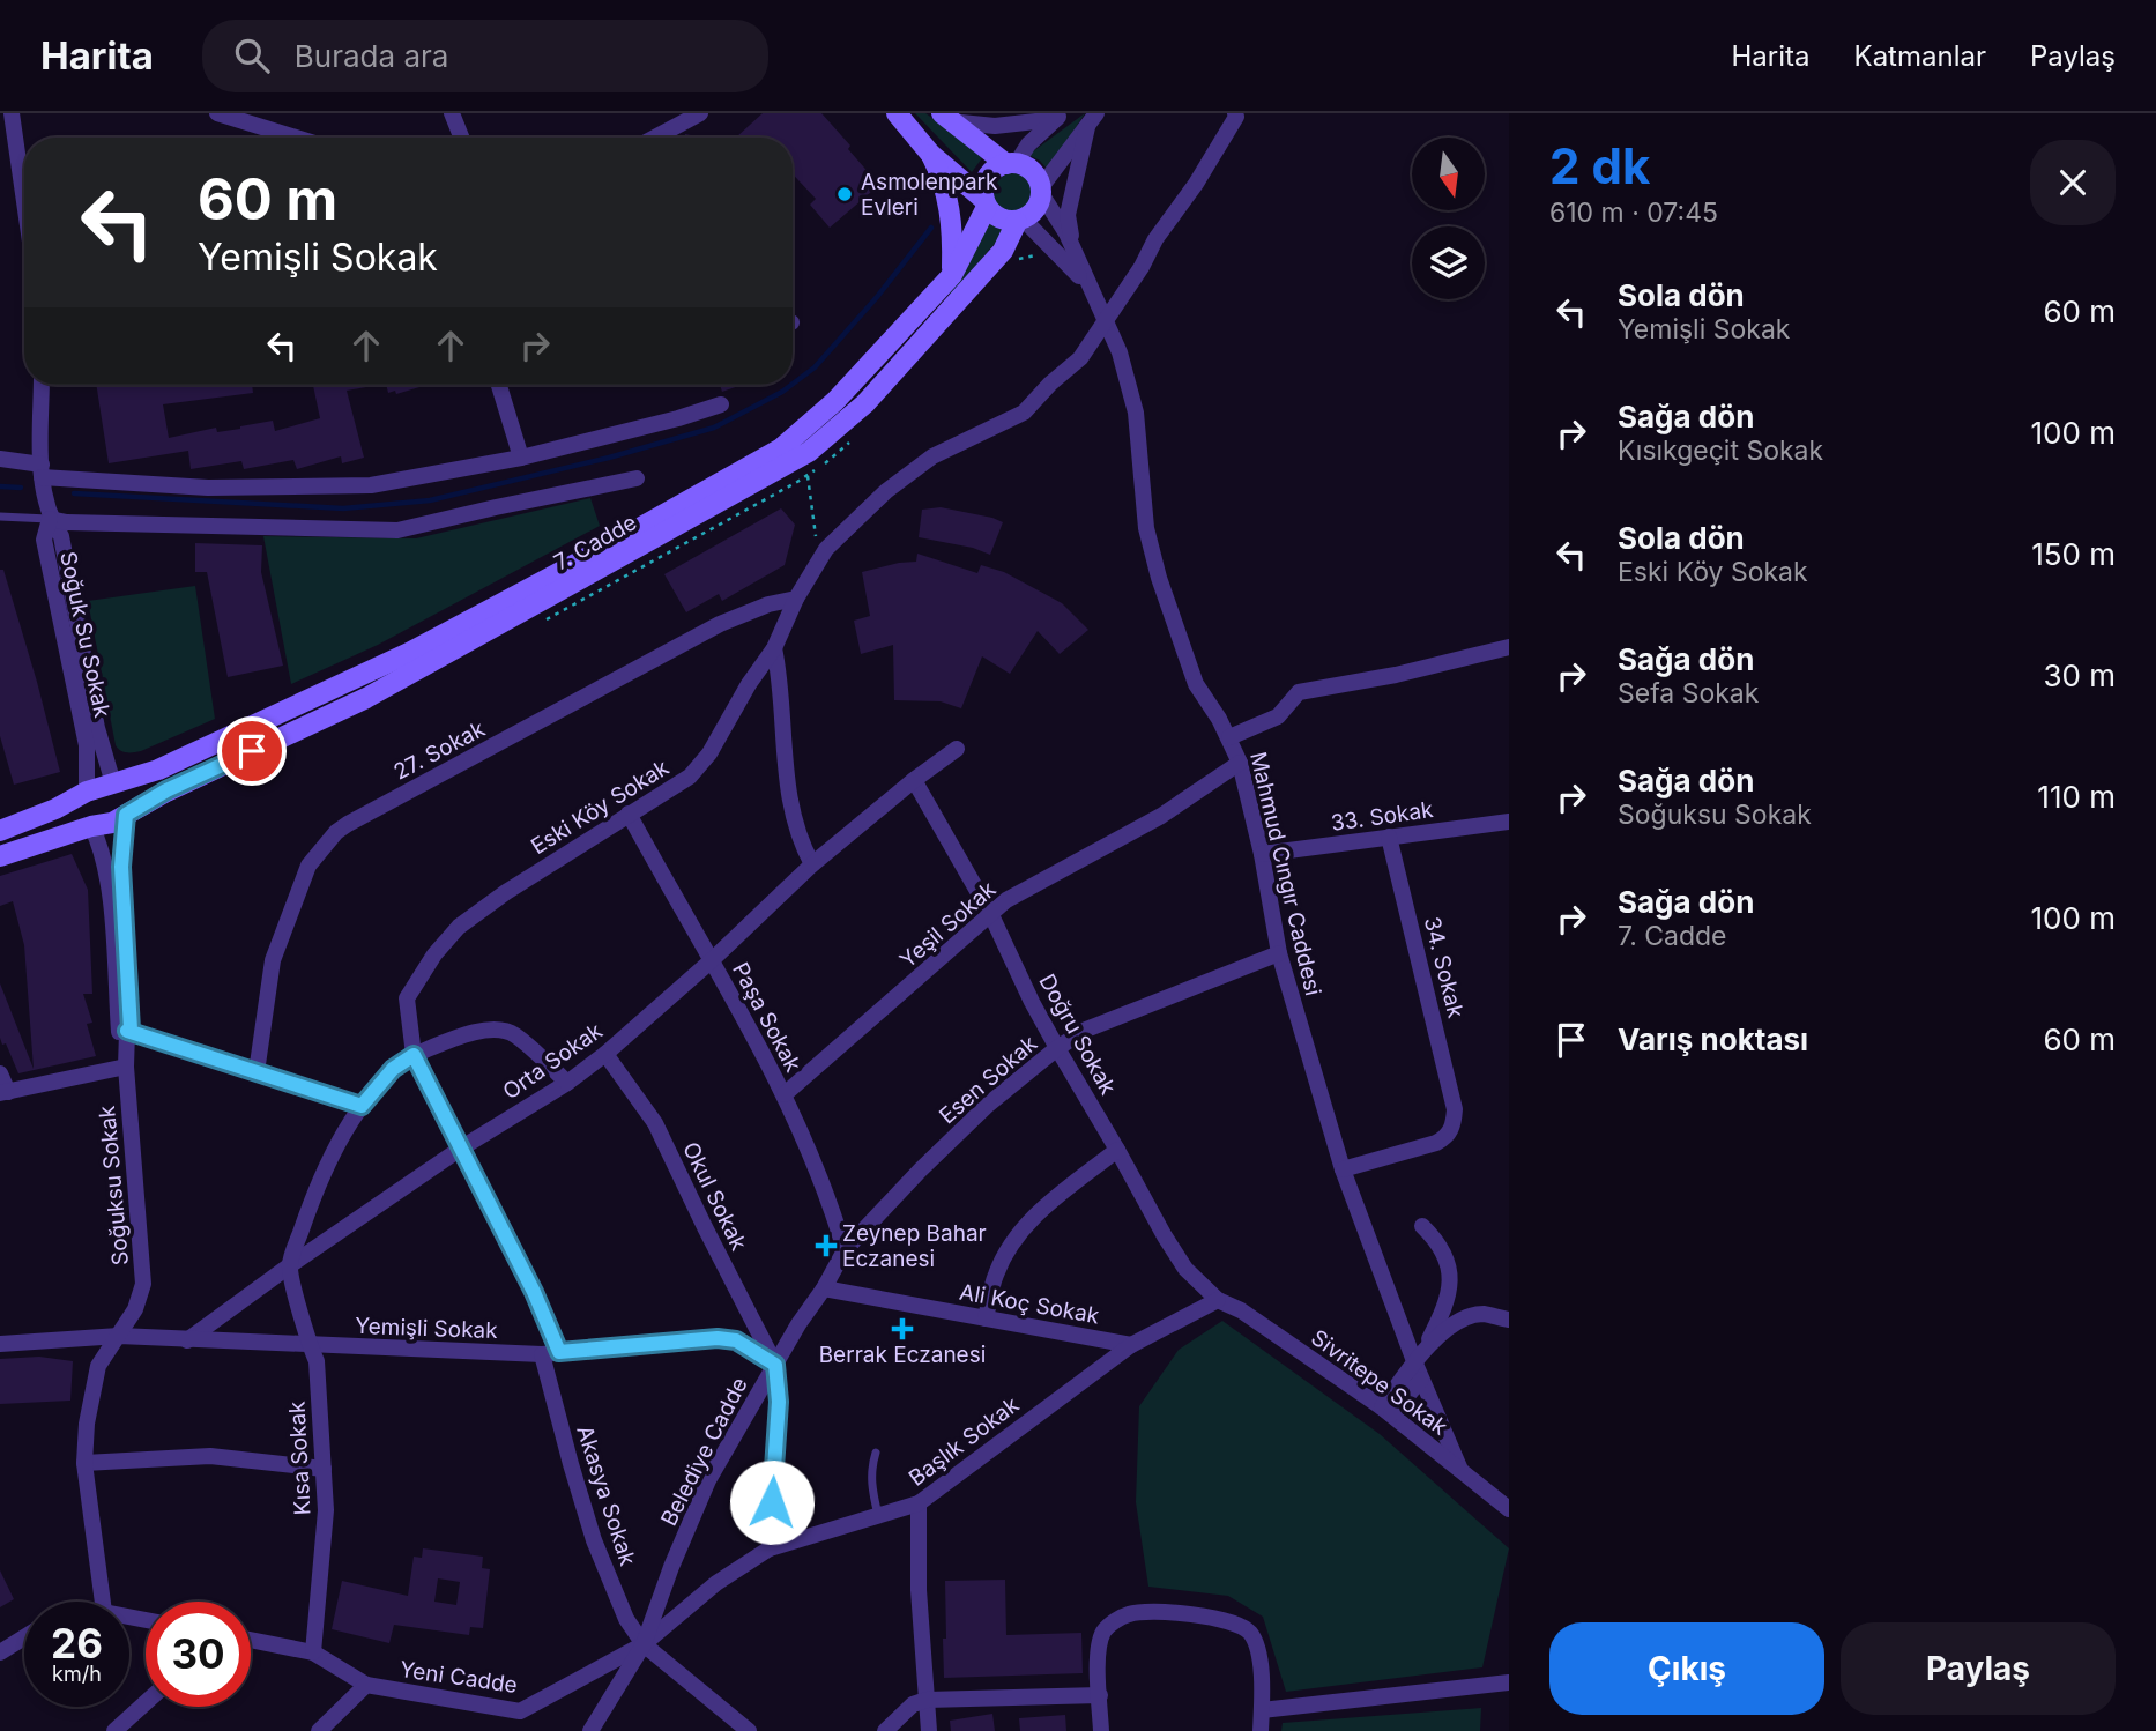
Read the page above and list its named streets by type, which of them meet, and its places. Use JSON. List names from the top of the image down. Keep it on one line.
{"streets":{"main road":["7. Cadde"],"street":["Soğuk Su Sokak","27. Sokak","Eski Köy Sokak","33. Sokak","Mahmud Cıngır Caddesi","Yeşil Sokak","34. Sokak","Paşa Sokak","Doğru Sokak","Orta Sokak","Esen Sokak","Soğuksu Sokak","Okul Sokak","Ali Koç Sokak","Yemişli Sokak","Sivritepe Sokak","Başlık Sokak","Belediye Cadde","Kısa Sokak","Akasya Sokak","Yeni Cadde"]},"crossings":[["7. Cadde","Soğuk Su Sokak"],["7. Cadde","Mahmud Cıngır Caddesi"],["7. Cadde","Soğuksu Sokak"],["27. Sokak","Eski Köy Sokak"],["Eski Köy Sokak","Mahmud Cıngır Caddesi"],["Eski Köy Sokak","Paşa Sokak"],["Eski Köy Sokak","Akasya Sokak"],["33. Sokak","Mahmud Cıngır Caddesi"],["33. Sokak","34. Sokak"],["Mahmud Cıngır Caddesi","Yeşil Sokak"],["Mahmud Cıngır Caddesi","34. Sokak"],["Mahmud Cıngır Caddesi","Esen Sokak"],["Mahmud Cıngır Caddesi","Sivritepe Sokak"],["Yeşil Sokak","Paşa Sokak"],["Yeşil Sokak","Doğru Sokak"],["Paşa Sokak","Orta Sokak"],["Paşa Sokak","Esen Sokak"],["Doğru Sokak","Orta Sokak"],["Doğru Sokak","Esen Sokak"],["Doğru Sokak","Sivritepe Sokak"],["Doğru Sokak","Başlık Sokak"],["Orta Sokak","Okul Sokak"],["Orta Sokak","Yemişli Sokak"],["Orta Sokak","Kısa Sokak"],["Orta Sokak","Akasya Sokak"],["Esen Sokak","Ali Koç Sokak"],["Esen Sokak","Belediye Cadde"],["Soğuksu Sokak","Yemişli Sokak"],["Okul Sokak","Yemişli Sokak"],["Okul Sokak","Belediye Cadde"],["Ali Koç Sokak","Başlık Sokak"],["Ali Koç Sokak","Belediye Cadde"],["Yemişli Sokak","Belediye Cadde"],["Yemişli Sokak","Kısa Sokak"],["Yemişli Sokak","Akasya Sokak"],["Sivritepe Sokak","Başlık Sokak"],["Başlık Sokak","Belediye Cadde"],["Başlık Sokak","Akasya Sokak"],["Başlık Sokak","Yeni Cadde"],["Belediye Cadde","Akasya Sokak"],["Belediye Cadde","Yeni Cadde"],["Akasya Sokak","Yeni Cadde"]],"places":{"other":["Asmolenpark Evleri"],"health":["Zeynep Bahar Eczanesi","Berrak Eczanesi"]},"north":"bottom","page":{"header":"Harita","search":"Burada ara","nav":["Harita","Katmanlar","Paylaş"],"heading":["2 dk","610 m · 07:45"],"turn":["60 m","Yemişli Sokak"],"list":[{"name":"Sola dön","note":"Yemişli Sokak","value":"60 m"},{"name":"Sağa dön","note":"Kısıkgeçit Sokak","value":"100 m"},{"name":"Sola dön","note":"Eski Köy Sokak","value":"150 m"},{"name":"Sağa dön","note":"Sefa Sokak","value":"30 m"},{"name":"Sağa dön","note":"Soğuksu Sokak","value":"110 m"},{"name":"Sağa dön","note":"7. Cadde","value":"100 m"},{"name":"Varış noktası","value":"60 m"}],"speed":"26 km/h","limit":"30","buttons":["Çıkış","Paylaş"]}}
